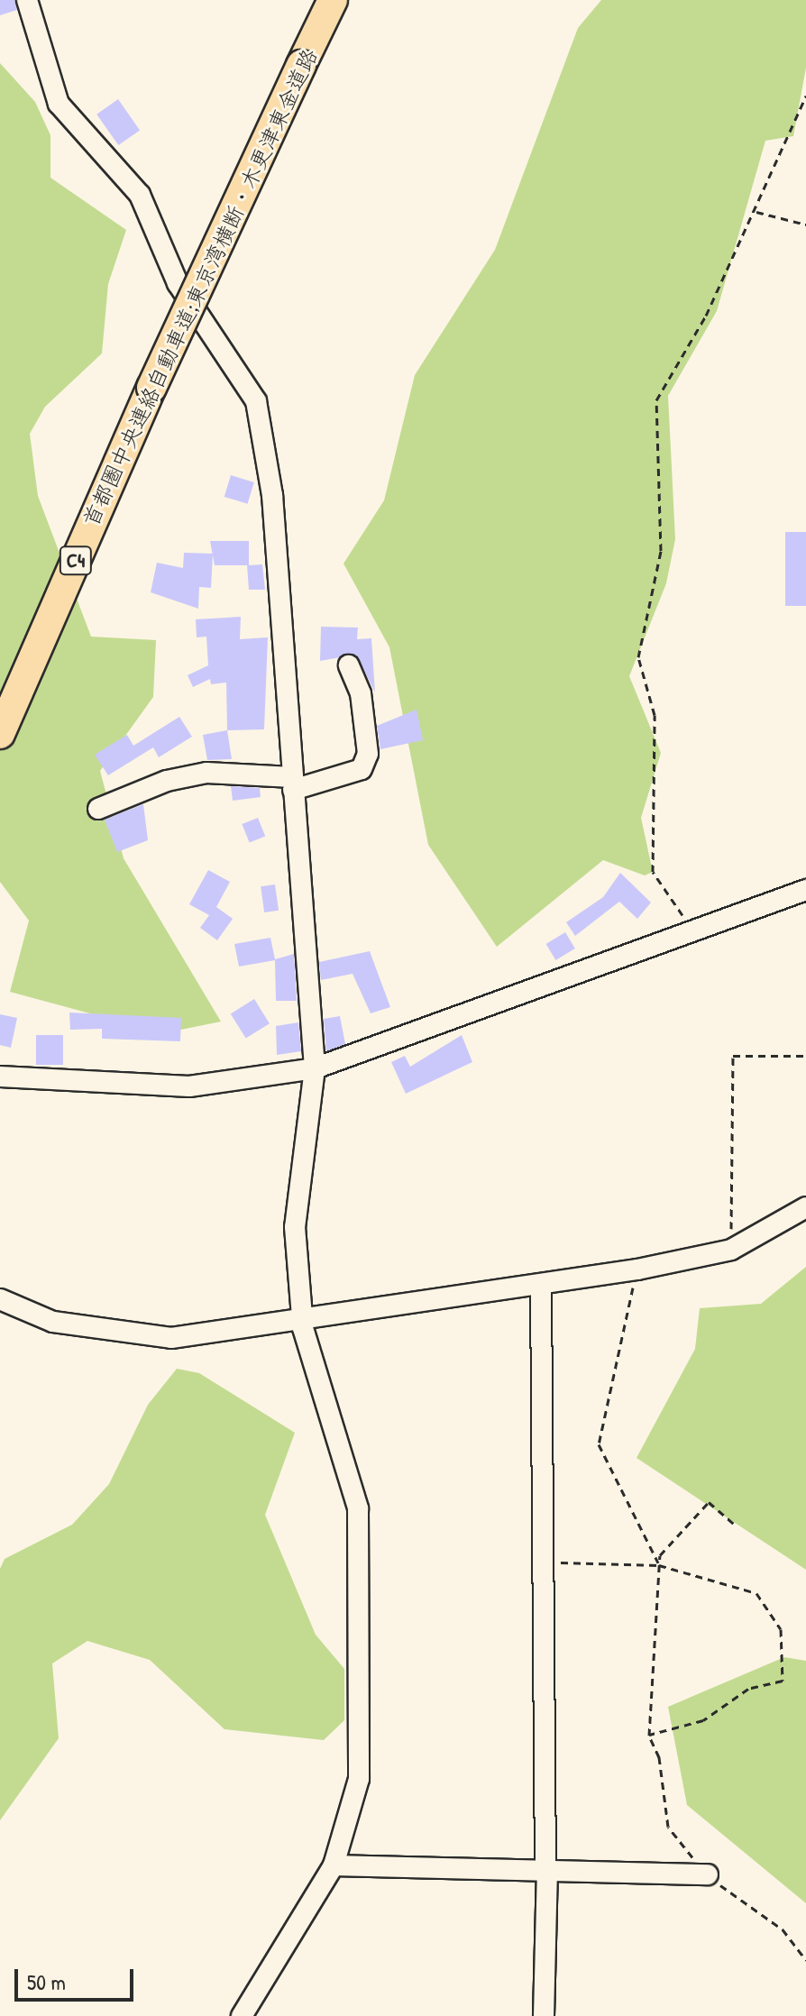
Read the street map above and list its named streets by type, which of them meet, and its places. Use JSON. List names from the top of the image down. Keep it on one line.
{"streets":{"highway":["首都圏中央連絡自動車道;東京湾横断・木更津東金道路","C4"]},"scale_bar":"50 m"}
